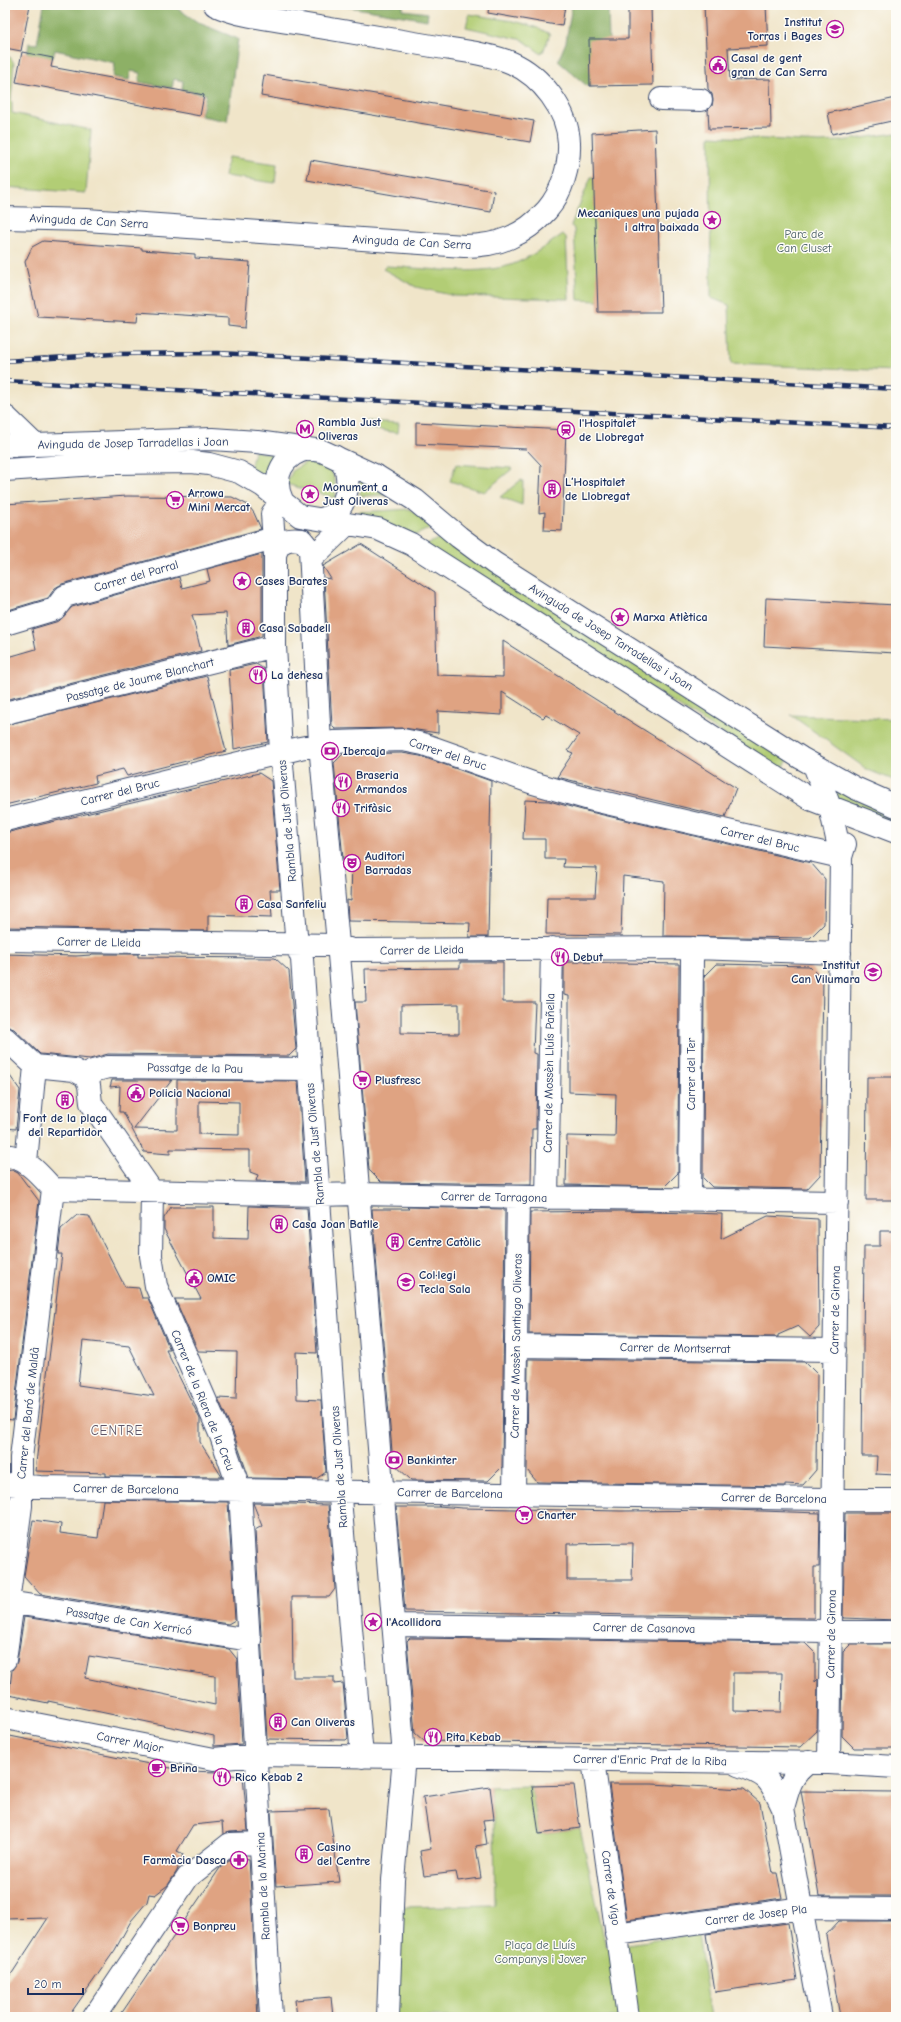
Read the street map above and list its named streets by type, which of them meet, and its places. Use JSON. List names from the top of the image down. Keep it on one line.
{"streets":{"street":["Avinguda de Can Serra","Avinguda de Josep Tarradellas i Joan","Carrer del Parral","Passatge de Jaume Blanchart","Carrer del Bruc","Rambla de Just Oliveras","Carrer de Lleida","Passatge de la Pau","Carrer de Mossèn Lluís Pañella","Carrer del Ter","Carrer de Tarragona","Carrer de Girona","Carrer de Mossèn Santiago Oliveras","Carrer de Montserrat","Carrer de la Riera de la Creu","Carrer del Baró de Maldà","Carrer de Barcelona","Passatge de Can Xerricó","Carrer de Casanova","Carrer Major","Carrer d'Enric Prat de la Riba","Rambla de la Marina","Carrer de Vigo","Carrer de Josep Pla"]},"crossings":[["Avinguda de Josep Tarradellas i Joan","Rambla de Just Oliveras"],["Avinguda de Josep Tarradellas i Joan","Carrer de Girona"],["Carrer del Parral","Rambla de Just Oliveras"],["Passatge de Jaume Blanchart","Rambla de Just Oliveras"],["Carrer del Bruc","Rambla de Just Oliveras"],["Carrer del Bruc","Carrer de Girona"],["Rambla de Just Oliveras","Carrer de Lleida"],["Rambla de Just Oliveras","Passatge de la Pau"],["Rambla de Just Oliveras","Carrer de Tarragona"],["Rambla de Just Oliveras","Carrer de Barcelona"],["Carrer de Lleida","Carrer de Mossèn Lluís Pañella"],["Carrer de Lleida","Carrer del Ter"],["Carrer de Lleida","Carrer de Girona"],["Carrer de Mossèn Lluís Pañella","Carrer de Tarragona"],["Carrer del Ter","Carrer de Tarragona"],["Carrer de Tarragona","Carrer de Girona"],["Carrer de Tarragona","Carrer de Mossèn Santiago Oliveras"],["Carrer de Tarragona","Carrer de la Riera de la Creu"],["Carrer de Tarragona","Carrer del Baró de Maldà"],["Carrer de Girona","Carrer de Montserrat"],["Carrer de Girona","Carrer de Barcelona"],["Carrer de Girona","Carrer de Casanova"],["Carrer de Girona","Carrer d'Enric Prat de la Riba"],["Carrer de Mossèn Santiago Oliveras","Carrer de Montserrat"],["Carrer de Mossèn Santiago Oliveras","Carrer de Barcelona"],["Carrer de la Riera de la Creu","Carrer de Barcelona"],["Carrer de la Riera de la Creu","Passatge de Can Xerricó"],["Carrer de la Riera de la Creu","Carrer Major"],["Carrer de la Riera de la Creu","Rambla de la Marina"],["Carrer del Baró de Maldà","Carrer de Barcelona"],["Carrer del Baró de Maldà","Passatge de Can Xerricó"],["Carrer Major","Rambla de la Marina"],["Carrer d'Enric Prat de la Riba","Carrer de Vigo"],["Carrer de Vigo","Carrer de Josep Pla"]],"districts":["CENTRE"],"parks":["Parc de Can Cluset","Plaça de Lluís Companys i Jover"],"places":{"school or university":["Institut Torras i Bages","Institut Can Vilumara","Col·legi Tecla Sala"],"public building":["Casal de gent gran de Can Serra","Policia Nacional","OMIC"],"place":["Mecaniques una pujada i altra baixada","Monument a Just Oliveras","Cases Barates","Marxa Atlètica","l'Acollidora"],"metro station":["Rambla Just Oliveras"],"station":["l'Hospitalet de Llobregat"],"building":["L’Hospitalet de Llobregat","Casa Sabadell","Casa Sanfeliu","Font de la plaça del Repartidor","Casa Joan Batlle","Centre Catòlic","Can Oliveras","Casino del Centre"],"supermarket":["Arrowa Mini Mercat","Plusfresc","Charter","Bonpreu"],"restaurant":["La dehesa","Braseria Armandos","Trifàsic","Debut","Pita Kebab","Rico Kebab 2"],"bank":["Ibercaja","Bankinter"],"theatre":["Auditori Barradas"],"cafe":["Brina"],"pharmacy":["Farmàcia Dasca"]},"scale_bar":"20 m"}
